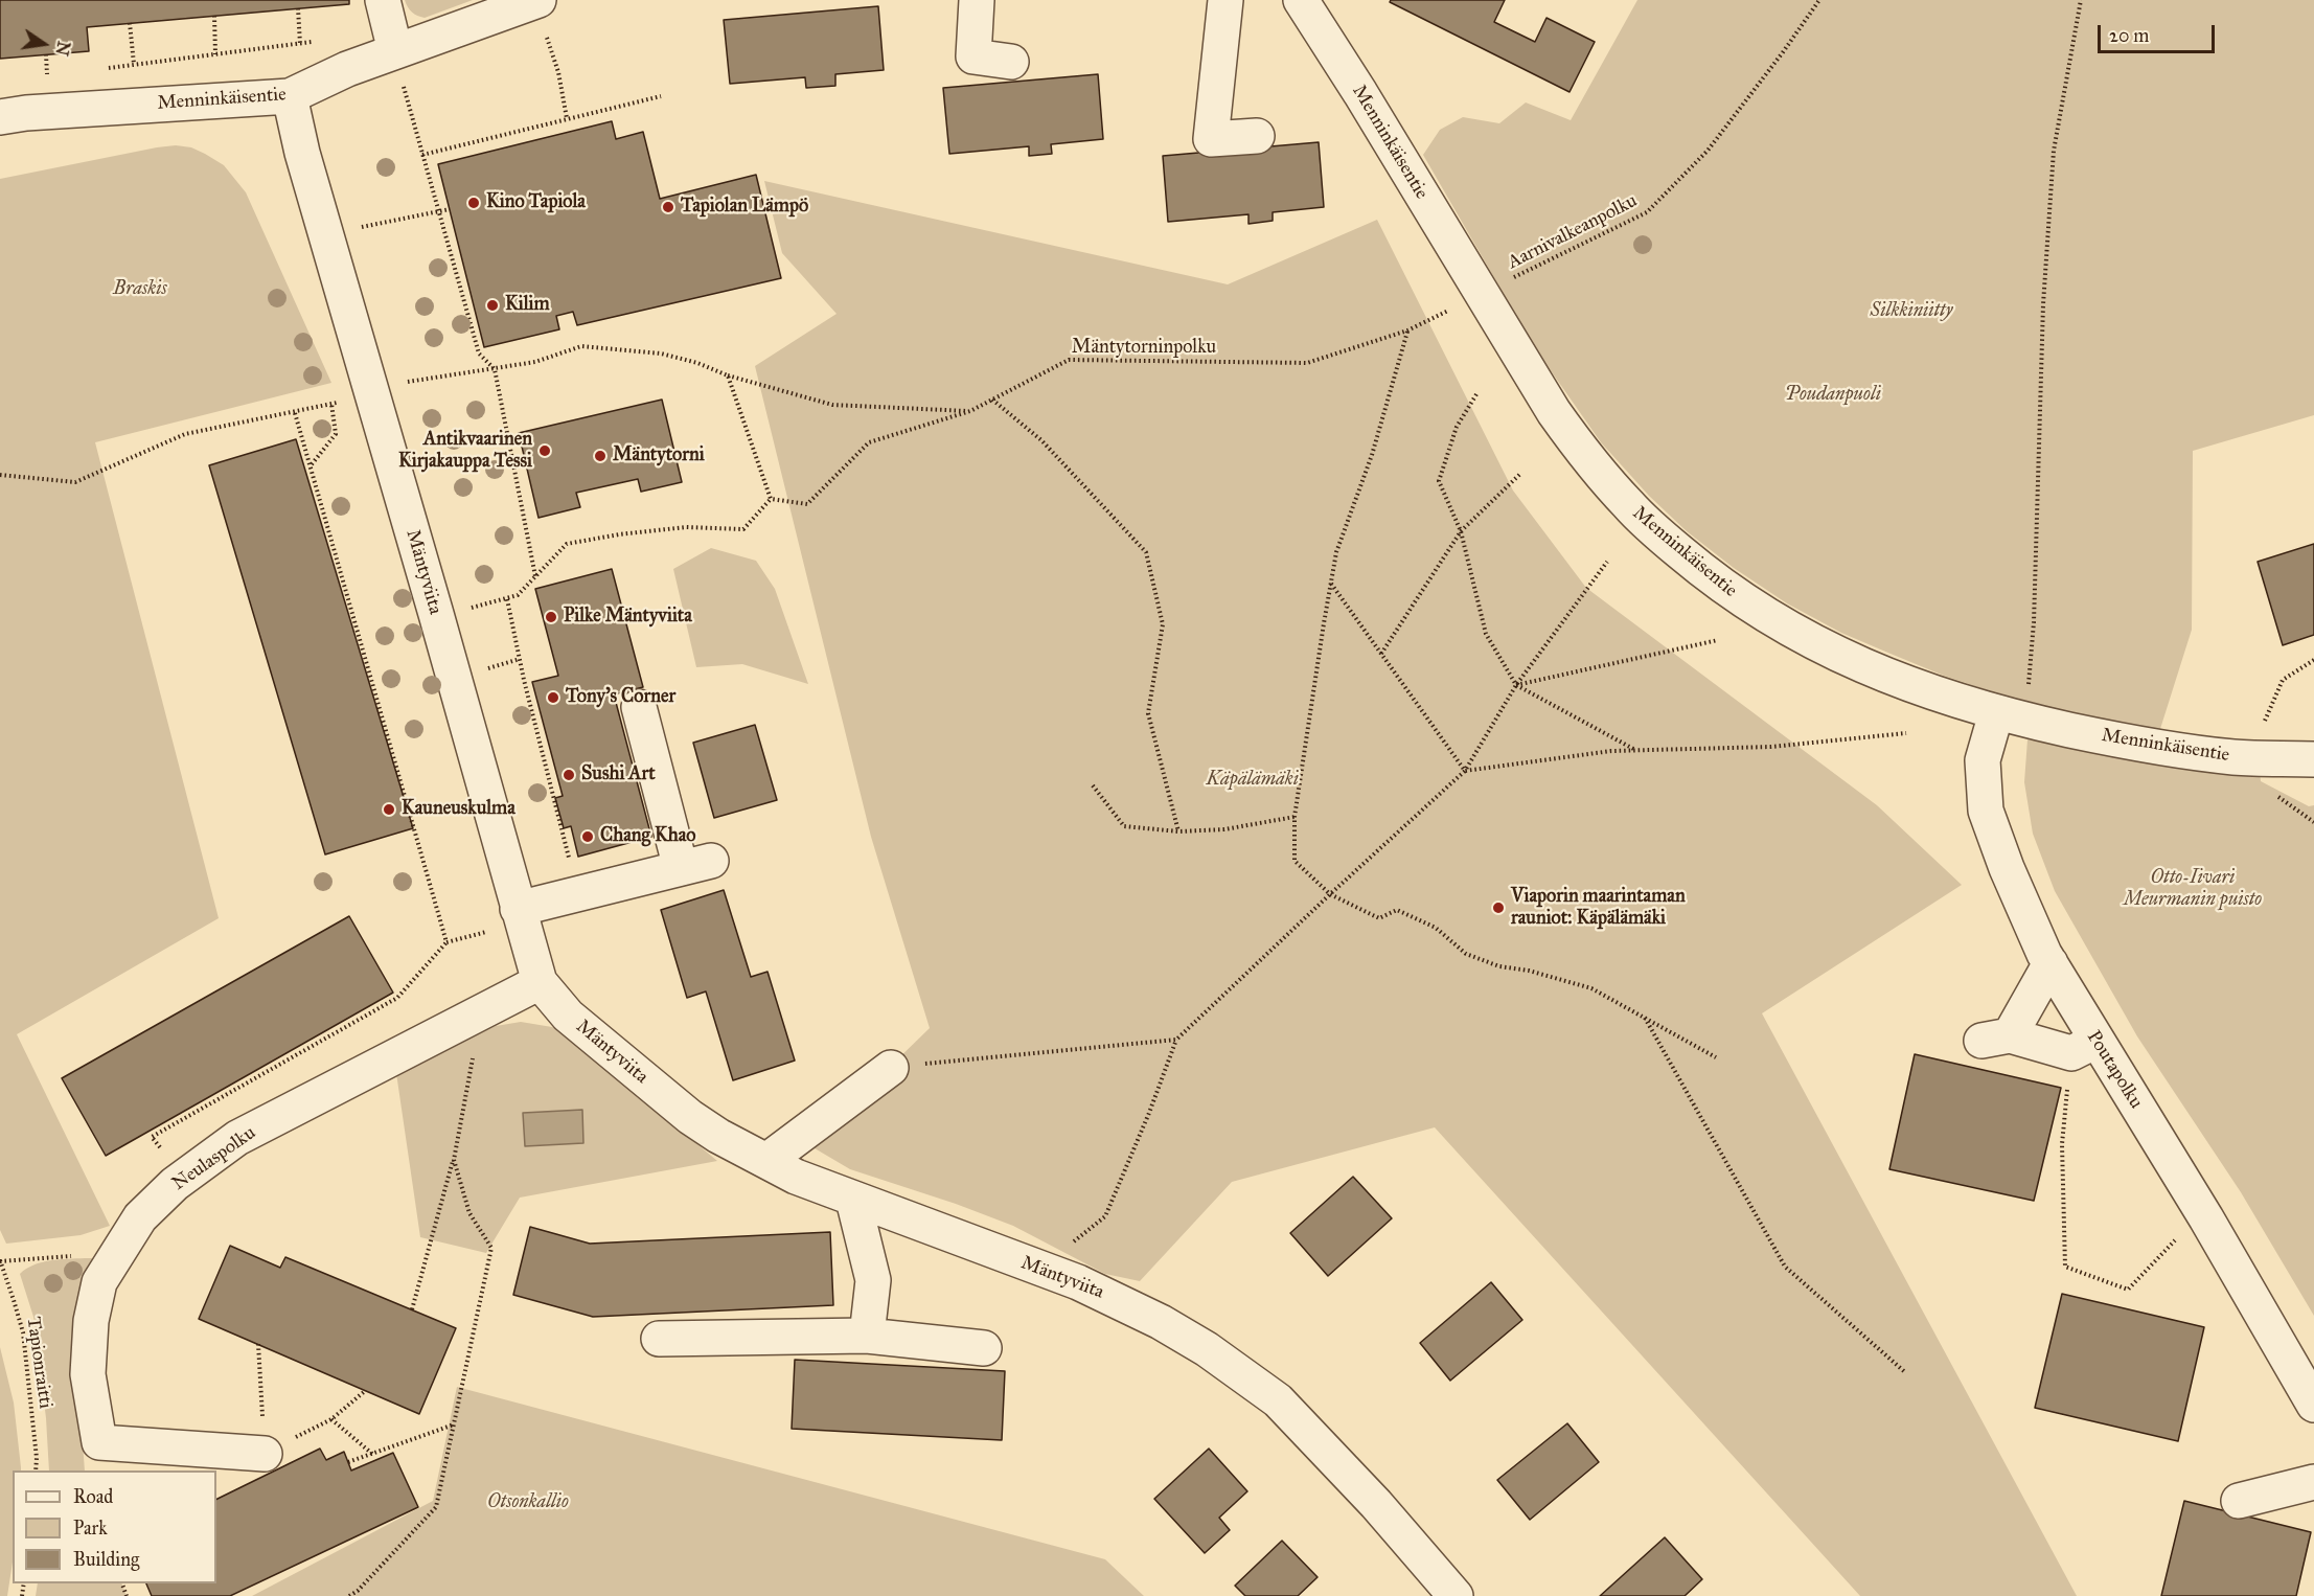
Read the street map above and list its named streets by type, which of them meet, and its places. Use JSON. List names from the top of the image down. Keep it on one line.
{"streets":{"street":["Menninkäisentie","Mäntyviita","Poutapolku","Neulaspolku"],"path":["Aarnivalkeanpolku","Mäntytorninpolku","Tapionraitti"]},"crossings":[["Menninkäisentie","Aarnivalkeanpolku"],["Menninkäisentie","Mäntyviita"],["Menninkäisentie","Poutapolku"],["Aarnivalkeanpolku","Mäntytorninpolku"],["Mäntyviita","Neulaspolku"]],"parks":["Braskis","Silkkiniitty","Poudanpuoli","Käpälämäki","Otto-Iivari Meurmanin puisto","Otsonkallio"],"places":["Kino Tapiola","Tapiolan Lämpö","Kilim","Antikvaarinen Kirjakauppa Tessi","Mäntytorni","Pilke Mäntyviita","Tony's Corner","Sushi Art","Kauneuskulma","Chang Khao","Viaporin maarintaman rauniot: Käpälämäki"],"legend":["Road","Park","Building"],"scale_bar":"20 m","north":"right"}
